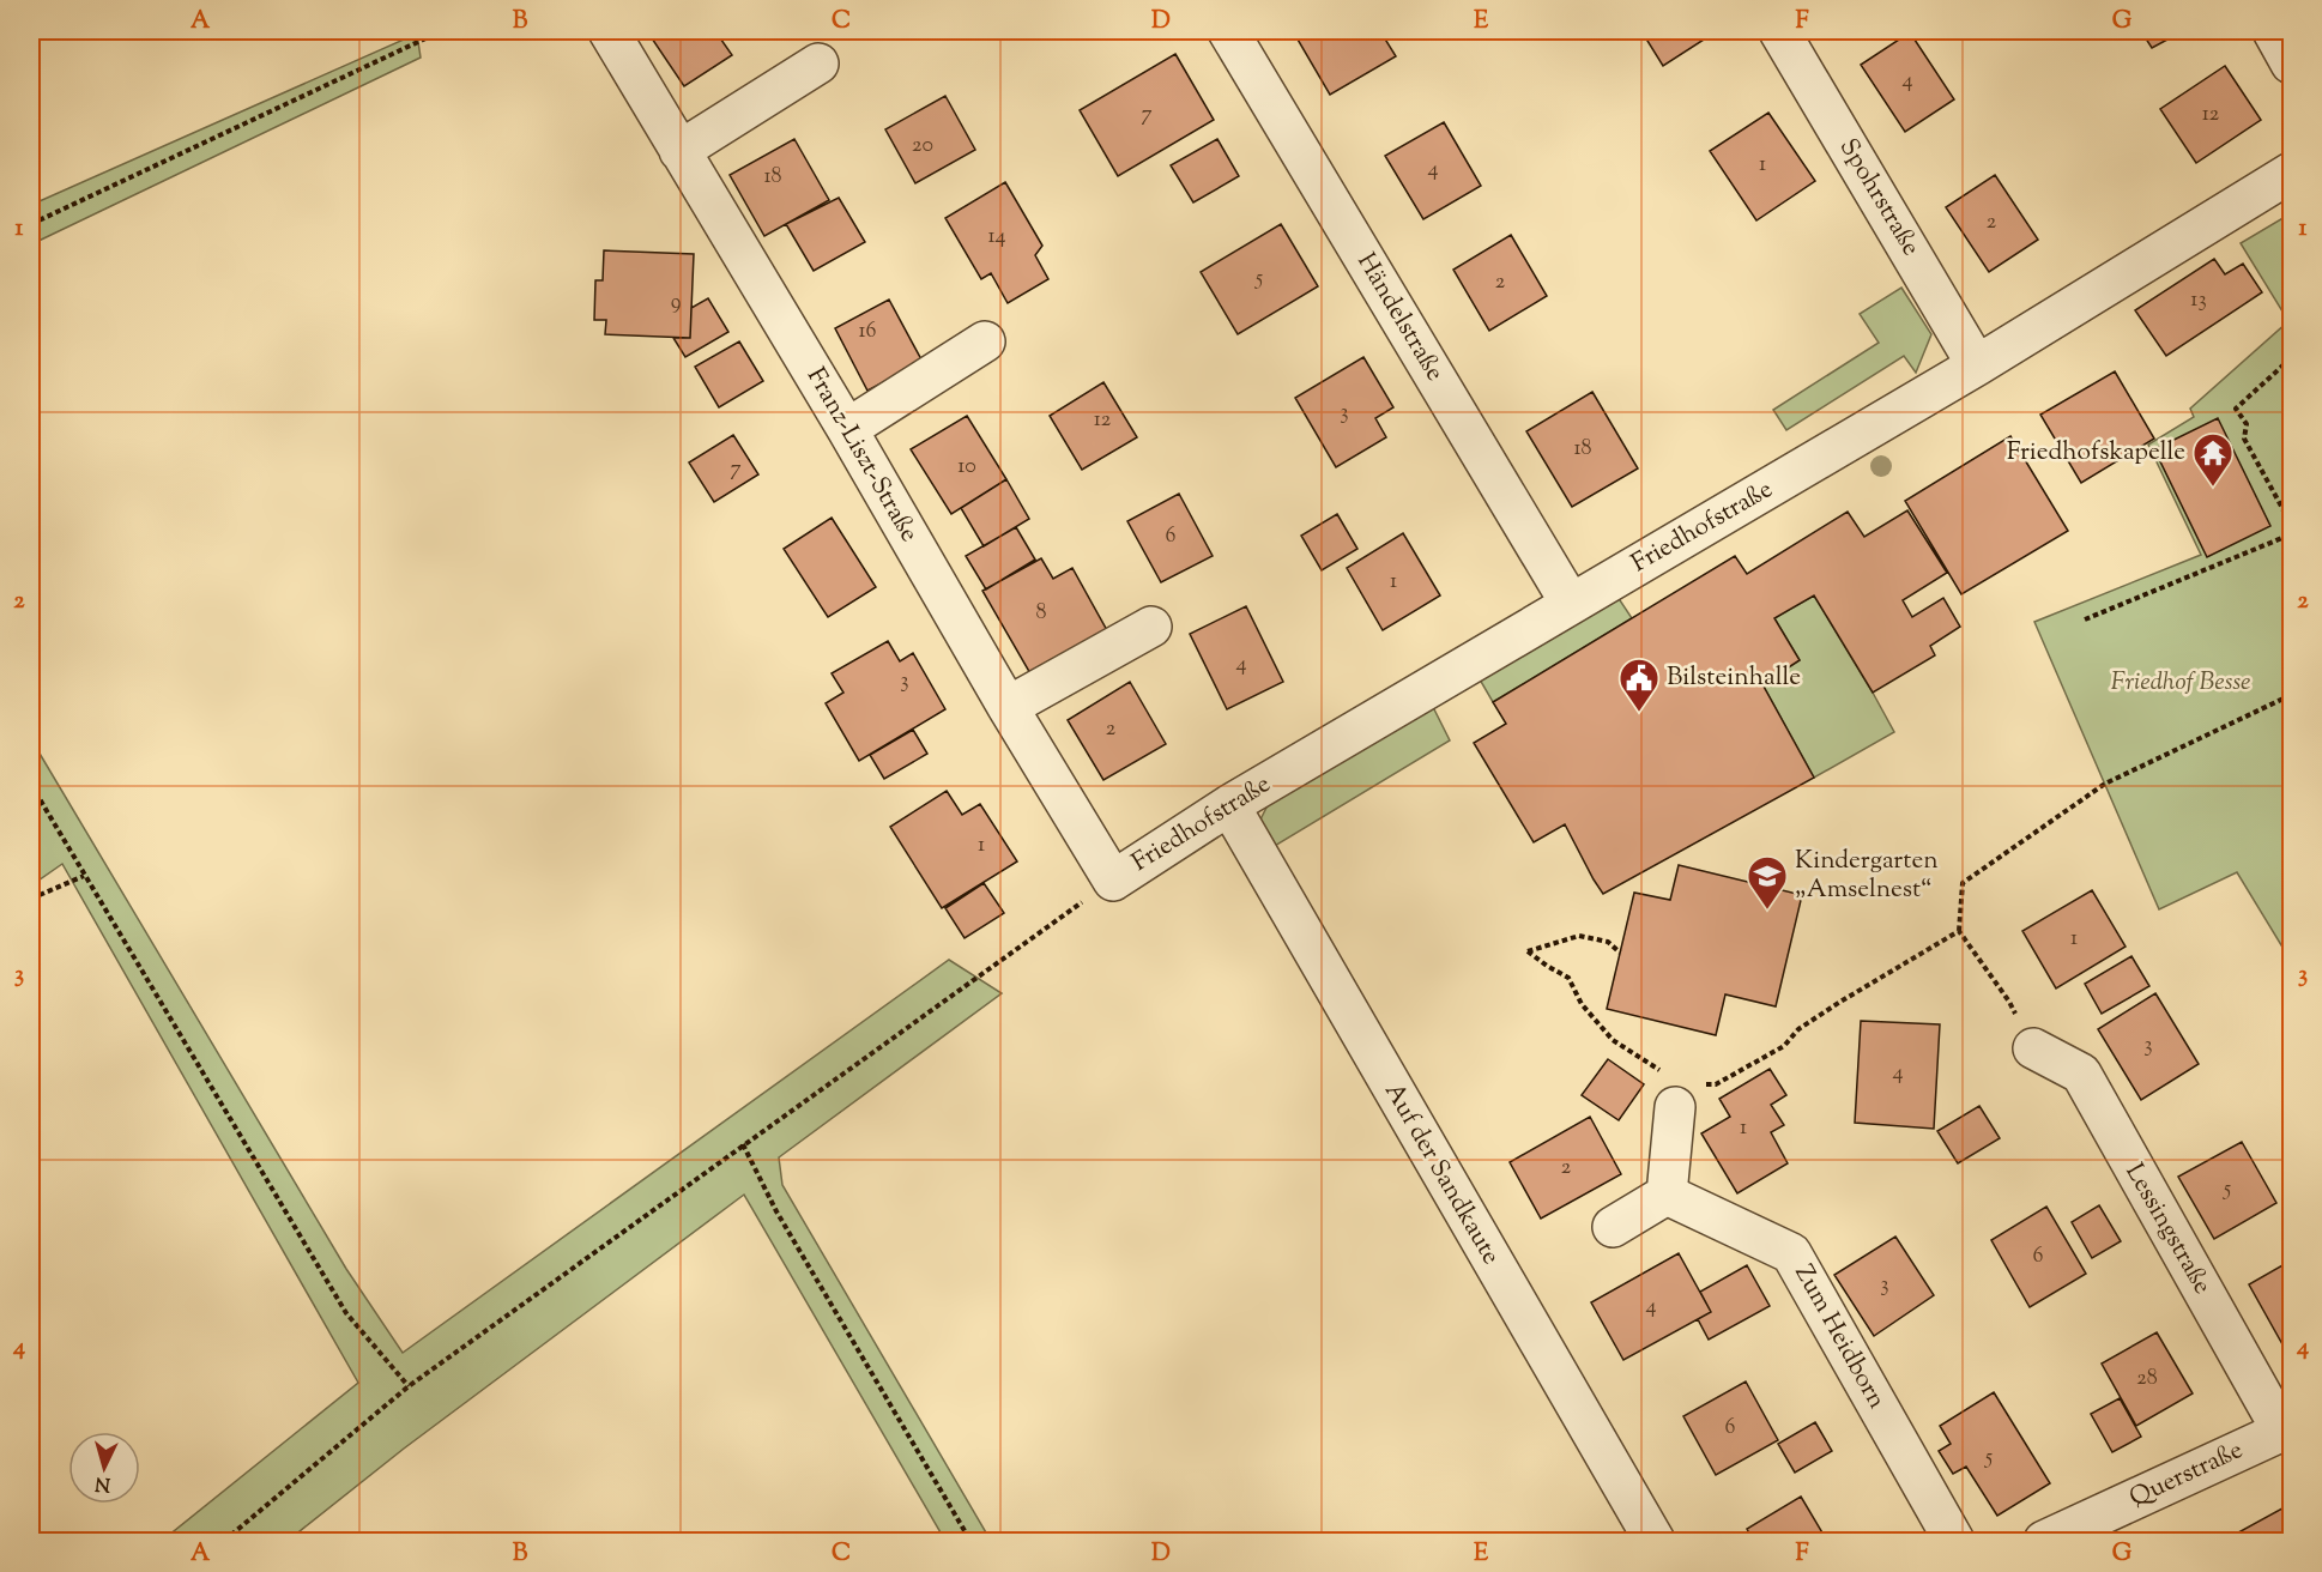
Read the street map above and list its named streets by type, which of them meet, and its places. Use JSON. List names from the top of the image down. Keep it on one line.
{"streets":{"street":["Spohrstraße","Händelstraße","Franz-Liszt-Straße","Friedhofstraße","Auf der Sandkaute","Lessingstraße","Zum Heidborn","Querstraße"]},"crossings":[["Spohrstraße","Friedhofstraße"],["Händelstraße","Friedhofstraße"],["Franz-Liszt-Straße","Friedhofstraße"],["Friedhofstraße","Auf der Sandkaute"],["Lessingstraße","Querstraße"]],"parks":["Friedhof Besse"],"places":{"temple":["Friedhofskapelle"],"public building":["Bilsteinhalle"],"school or university":["Kindergarten „Amselnest“"]},"house_numbers":["4","7","12","20","1","4","18","2","14","5","2","13","9","16","3","12","18","10","7","6","1","8","4","3","2","1","1","3","4","1","2","5","6","3","4","28","6","5"],"north":"bottom","grid":{"columns":["A","B","C","D","E","F","G"],"rows":["1","2","3","4"]}}
